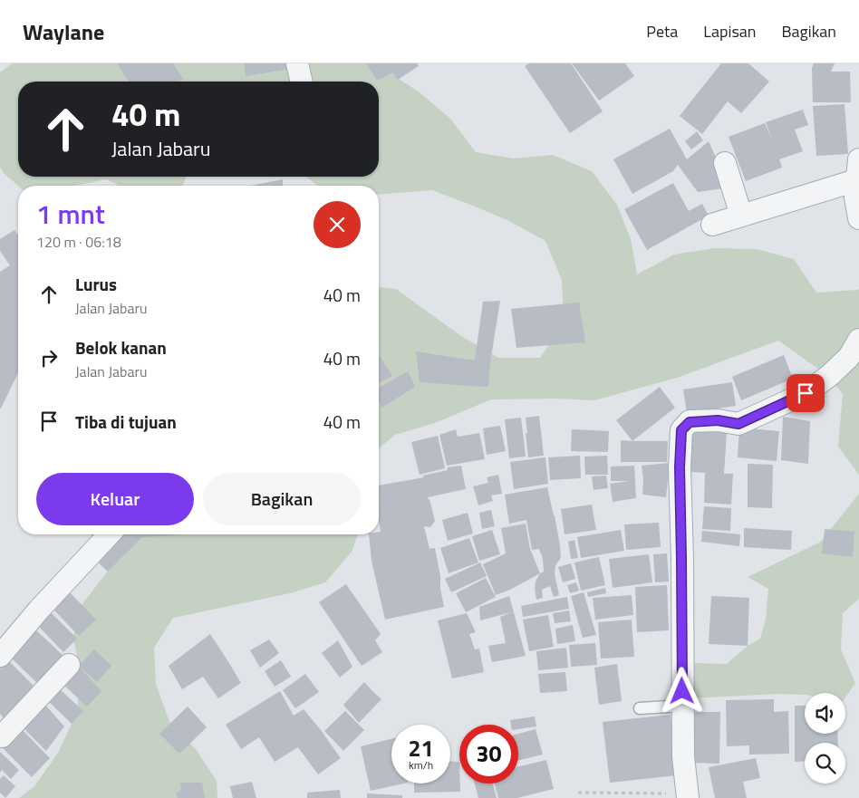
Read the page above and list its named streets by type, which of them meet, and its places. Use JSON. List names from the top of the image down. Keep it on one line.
{"page":{"header":"Waylane","nav":["Peta","Lapisan","Bagikan"],"turn":["40 m","Jalan Jabaru"],"heading":["1 mnt","120 m · 06:18"],"list":[{"name":"Lurus","note":"Jalan Jabaru","value":"40 m"},{"name":"Belok kanan","note":"Jalan Jabaru","value":"40 m"},{"name":"Tiba di tujuan","value":"40 m"}],"buttons":["Keluar","Bagikan"],"speed":"21 km/h","limit":"30"}}
